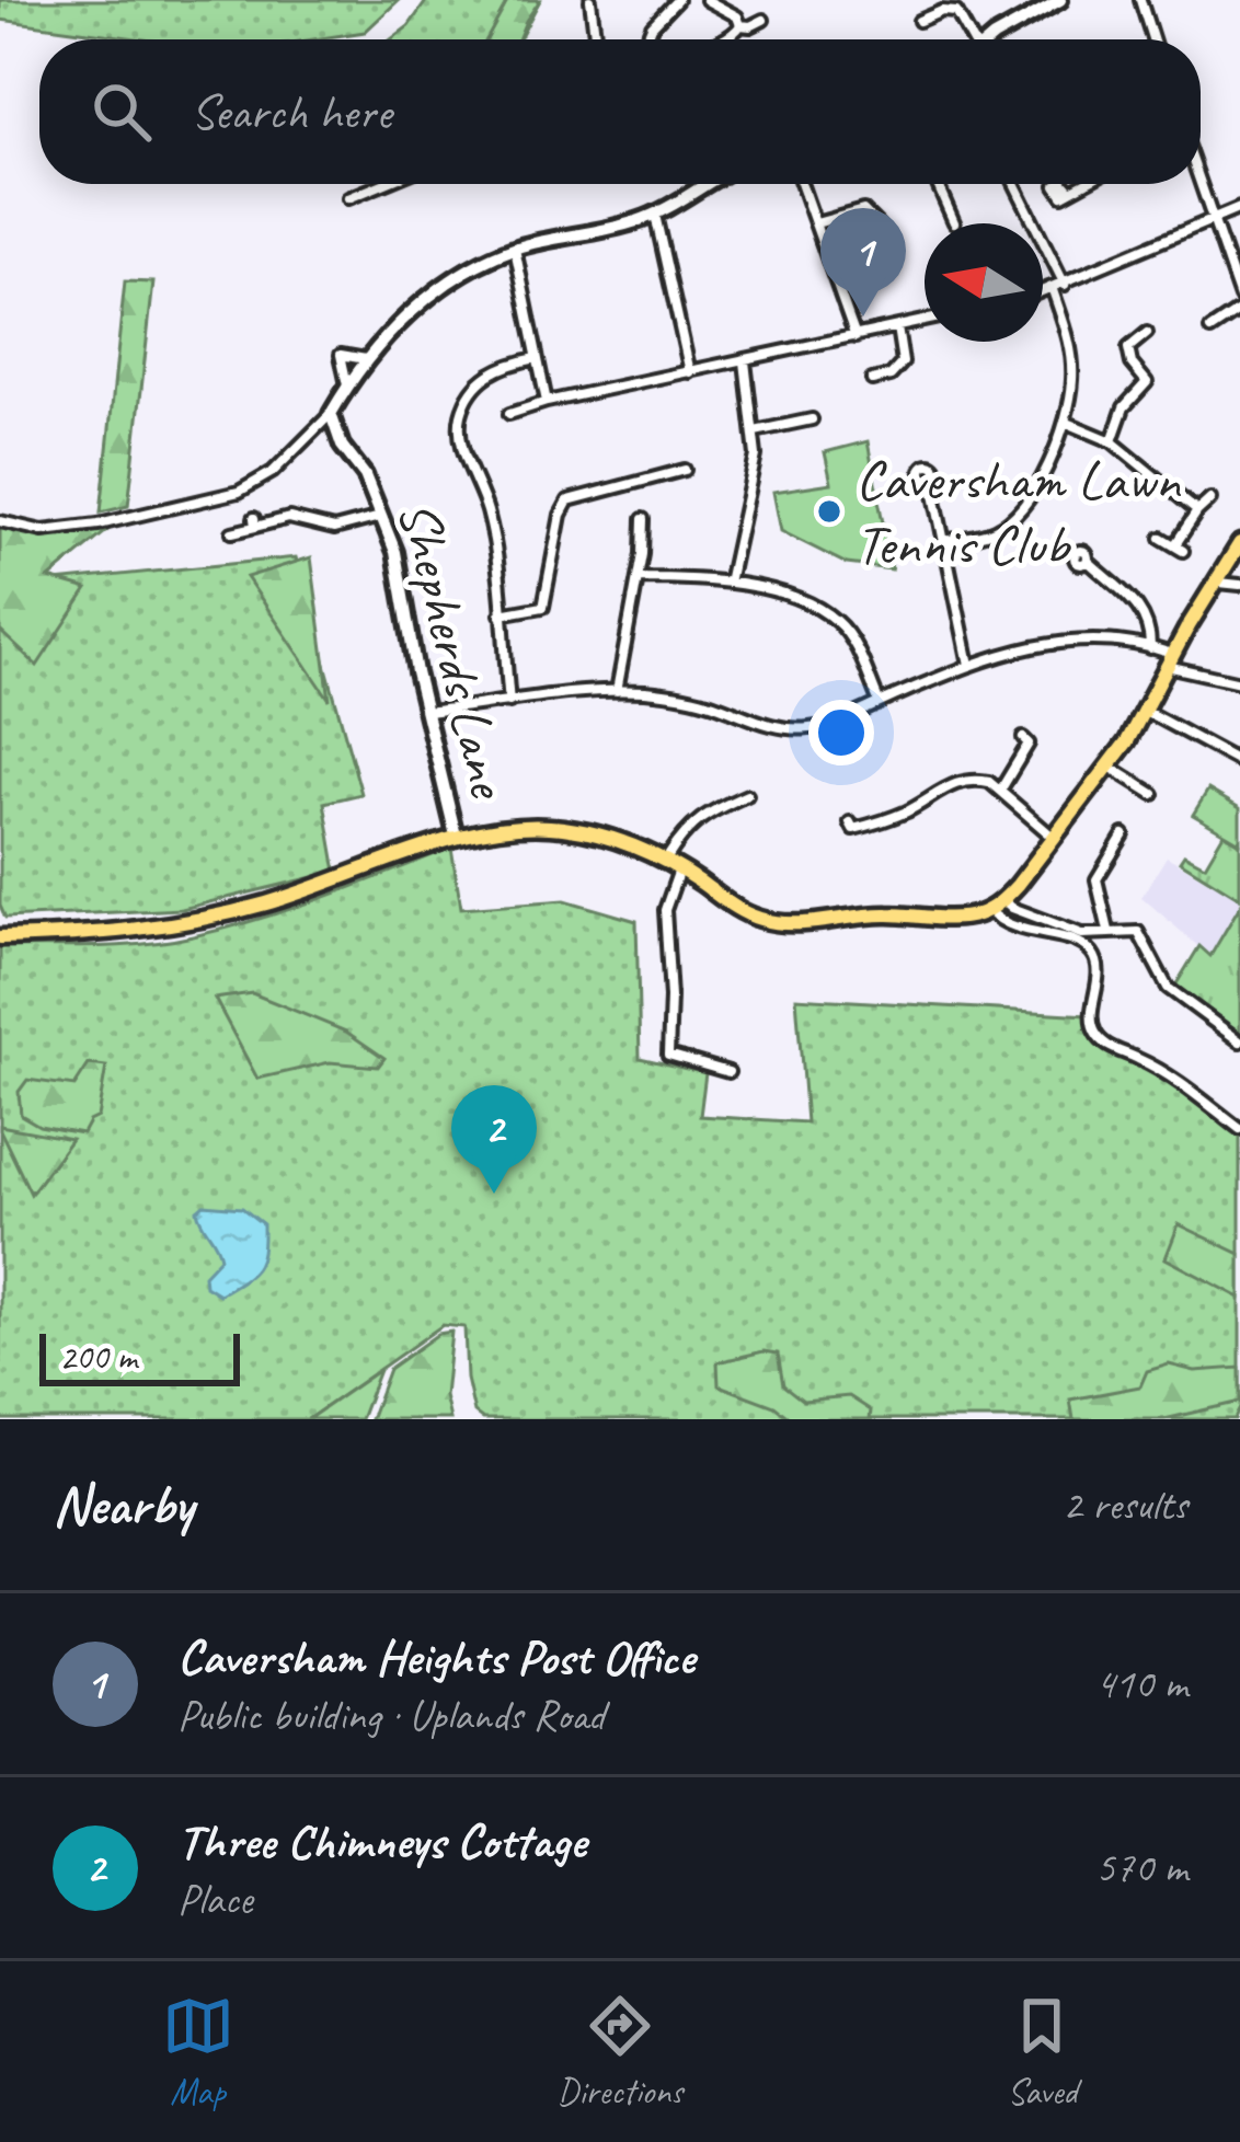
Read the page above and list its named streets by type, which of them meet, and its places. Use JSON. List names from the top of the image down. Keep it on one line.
{"streets":{"street":["Shepherds Lane"]},"places":["Caversham Lawn Tennis Club"],"scale_bar":"200 m","north":"left","page":{"search":"Search here","pins":["1","2"],"scale":"200 m","heading":["Nearby","2 results"],"list":[{"mark":"1","name":"Caversham Heights Post Office","note":"Public building · Uplands Road","value":"410 m"},{"mark":"2","name":"Three Chimneys Cottage","note":"Place","value":"570 m"}],"nav":["Map","Directions","Saved"]}}
